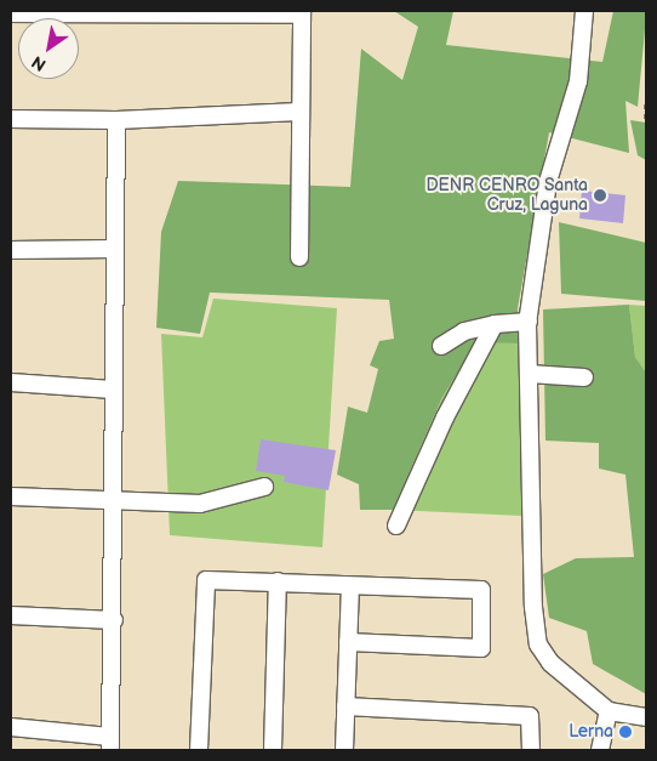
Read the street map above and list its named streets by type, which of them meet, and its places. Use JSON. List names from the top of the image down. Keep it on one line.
{"places":["DENR CENRO Santa Cruz, Laguna","Lerna"],"north":"bottom left"}
